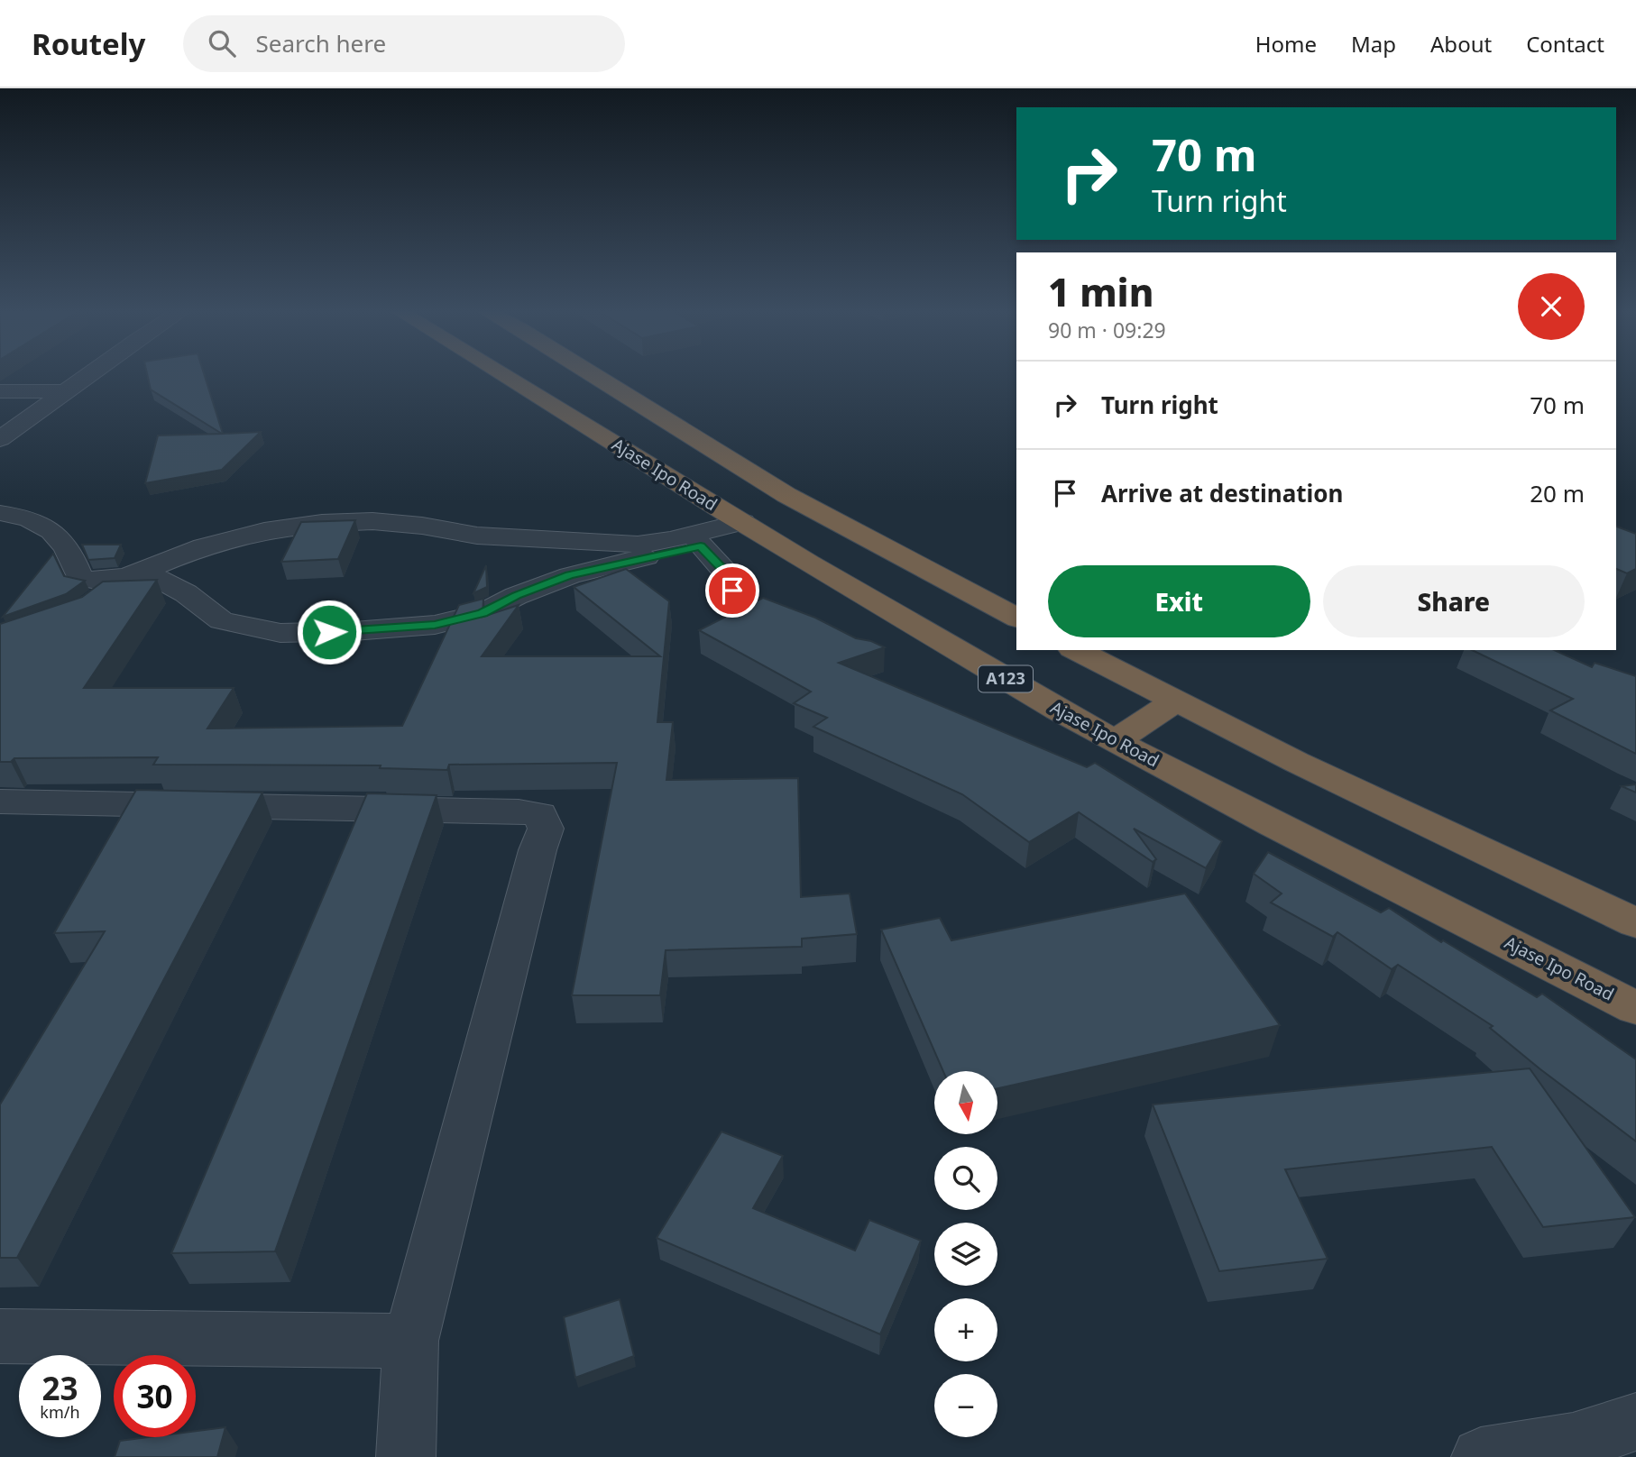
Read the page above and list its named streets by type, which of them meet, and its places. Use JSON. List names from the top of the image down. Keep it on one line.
{"streets":{"highway":["Ajase Ipo Road","A123"]},"north":"bottom","page":{"header":"Routely","search":"Search here","nav":["Home","Map","About","Contact"],"turn":["70 m","Turn right"],"heading":["1 min","90 m · 09:29"],"list":[{"name":"Turn right","value":"70 m"},{"name":"Arrive at destination","value":"20 m"}],"buttons":["Exit","Share"],"map_buttons":["+","−"],"speed":"23 km/h","limit":"30"}}
